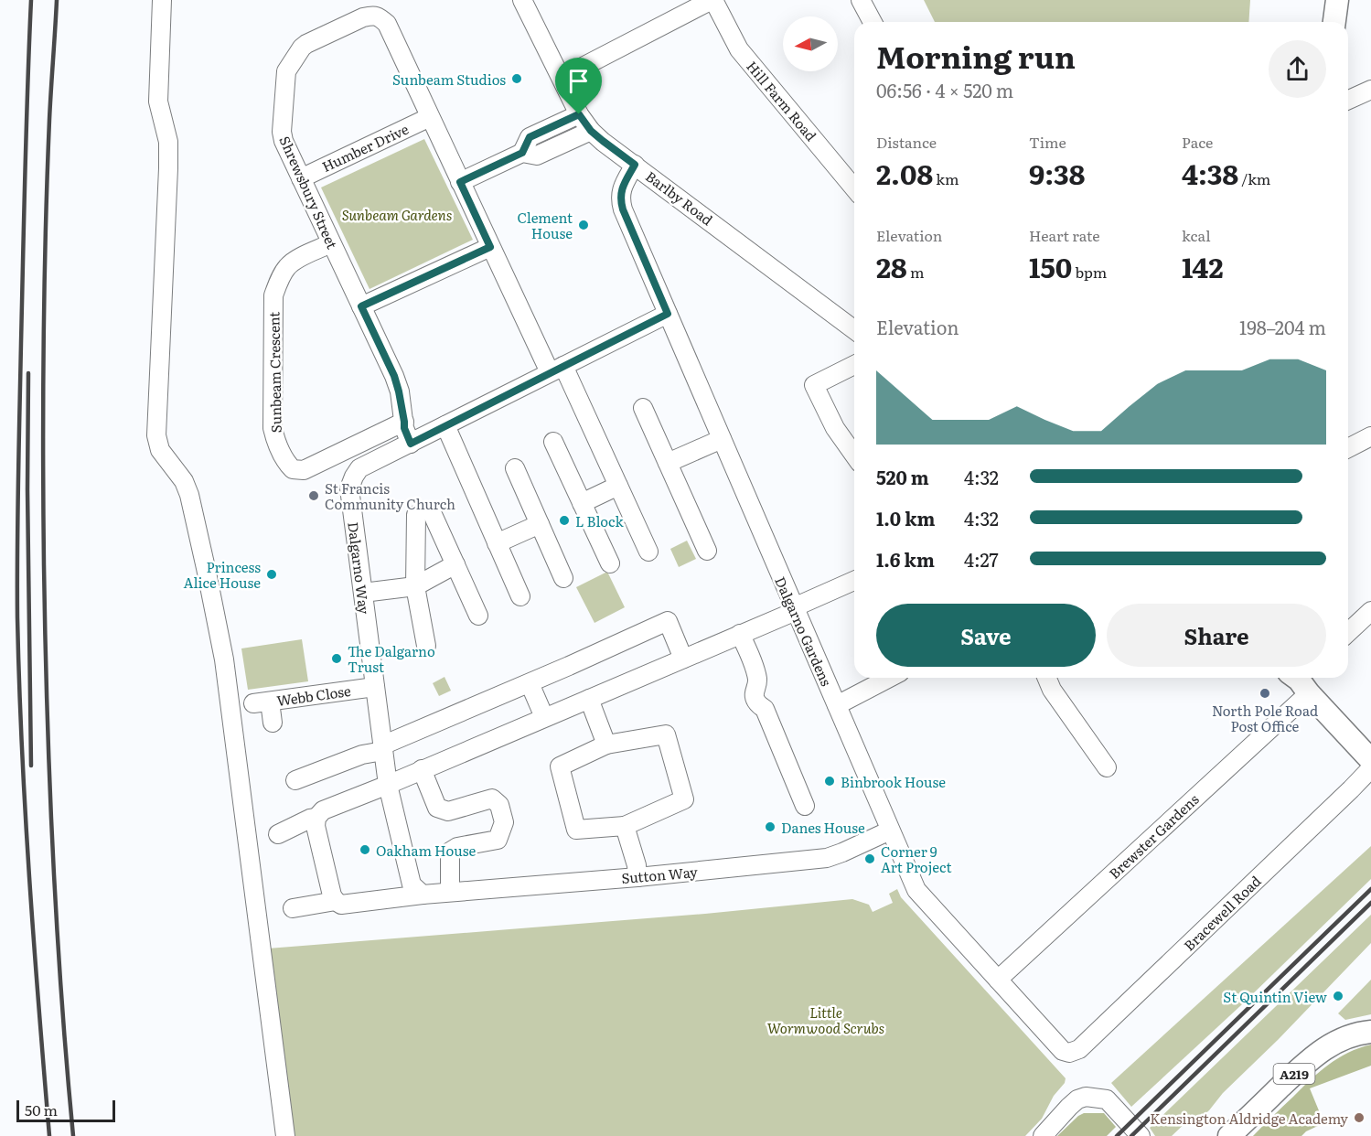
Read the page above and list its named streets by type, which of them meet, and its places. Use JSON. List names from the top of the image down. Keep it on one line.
{"streets":{"main road":["A219"],"street":["Hill Farm Road","Humber Drive","Shrewsbury Street","Barlby Road","Sunbeam Crescent","Dalgarno Way","Dalgarno Gardens","Webb Close","Brewster Gardens","Sutton Way","Bracewell Road"]},"crossings":[["Humber Drive","Shrewsbury Street"],["Shrewsbury Street","Sunbeam Crescent"],["Shrewsbury Street","Dalgarno Way"],["Barlby Road","Dalgarno Gardens"],["Dalgarno Way","Dalgarno Gardens"],["Dalgarno Way","Webb Close"],["Dalgarno Gardens","Brewster Gardens"],["Dalgarno Gardens","Sutton Way"],["Dalgarno Gardens","Bracewell Road"]],"parks":["Sunbeam Gardens","Little Wormwood Scrubs"],"places":["Sunbeam Studios","Clement House","St Francis Community Church","L Block","Princess Alice House","The Dalgarno Trust","North Pole Road Post Office","Binbrook House","Danes House","Oakham House","Corner 9 Art Project","St Quintin View","Kensington Aldridge Academy"],"scale_bar":"50 m","north":"left","page":{"heading":["Morning run","06:56 · 4 × 520 m"],"stats":[["Distance","2.08 km"],["Time","9:38"],["Pace","4:38 /km"],["Elevation","28 m"],["Heart rate","150 bpm"],["kcal","142"]],"chart":["Elevation","198–204 m"],"list":[{"name":"520 m","note":"4:32"},{"name":"1.0 km","note":"4:32"},{"name":"1.6 km","note":"4:27"}],"buttons":["Save","Share"],"scale":"50 m"}}
